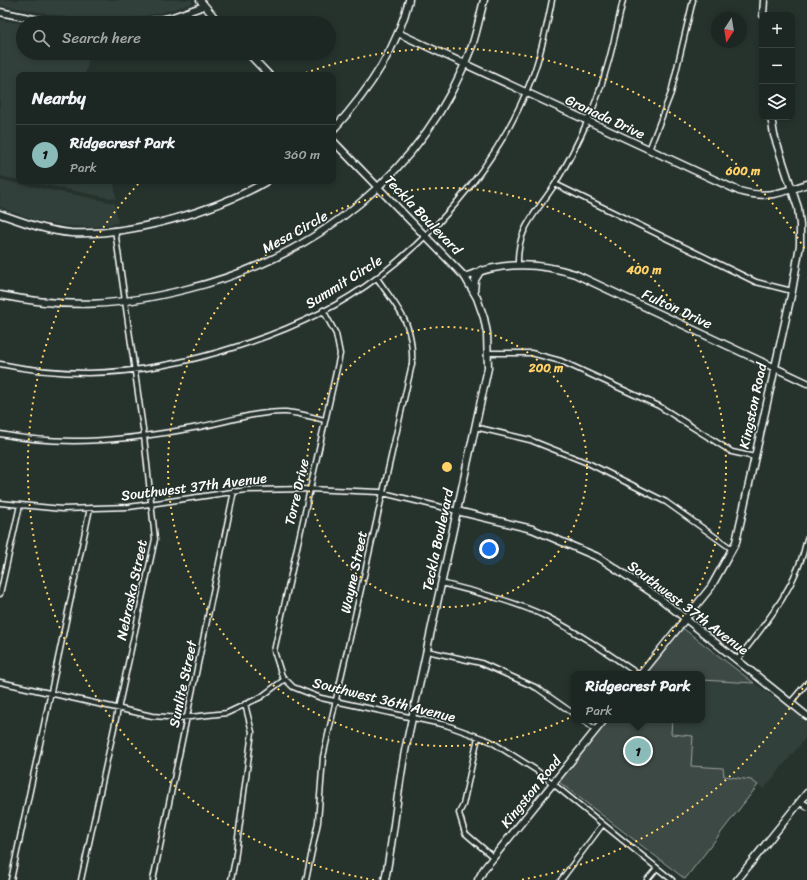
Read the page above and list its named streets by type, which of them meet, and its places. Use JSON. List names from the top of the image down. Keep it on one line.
{"streets":{"street":["Granada Drive","Teckla Boulevard","Mesa Circle","Summit Circle","Fulton Drive","Kingston Road","Southwest 37th Avenue","Torre Drive","Wayne Street","Nebraska Street","Sunlite Street","Southwest 36th Avenue"]},"crossings":[["Granada Drive","Mesa Circle"],["Granada Drive","Summit Circle"],["Granada Drive","Kingston Road"],["Teckla Boulevard","Mesa Circle"],["Teckla Boulevard","Summit Circle"],["Teckla Boulevard","Fulton Drive"],["Teckla Boulevard","Southwest 37th Avenue"],["Teckla Boulevard","Southwest 36th Avenue"],["Mesa Circle","Nebraska Street"],["Summit Circle","Torre Drive"],["Summit Circle","Wayne Street"],["Summit Circle","Nebraska Street"],["Fulton Drive","Kingston Road"],["Kingston Road","Southwest 37th Avenue"],["Kingston Road","Southwest 36th Avenue"],["Southwest 37th Avenue","Torre Drive"],["Southwest 37th Avenue","Wayne Street"],["Southwest 37th Avenue","Nebraska Street"],["Southwest 37th Avenue","Sunlite Street"],["Torre Drive","Southwest 36th Avenue"],["Wayne Street","Southwest 36th Avenue"]],"north":"bottom","page":{"map_buttons":["+","−"],"search":"Search here","heading":"Nearby","list":[{"mark":"1","name":"Ridgecrest Park","note":"Park","value":"360 m"}],"popup":["Ridgecrest Park","Park"],"pins":"1"},"rings":["600 m","400 m","200 m"]}
